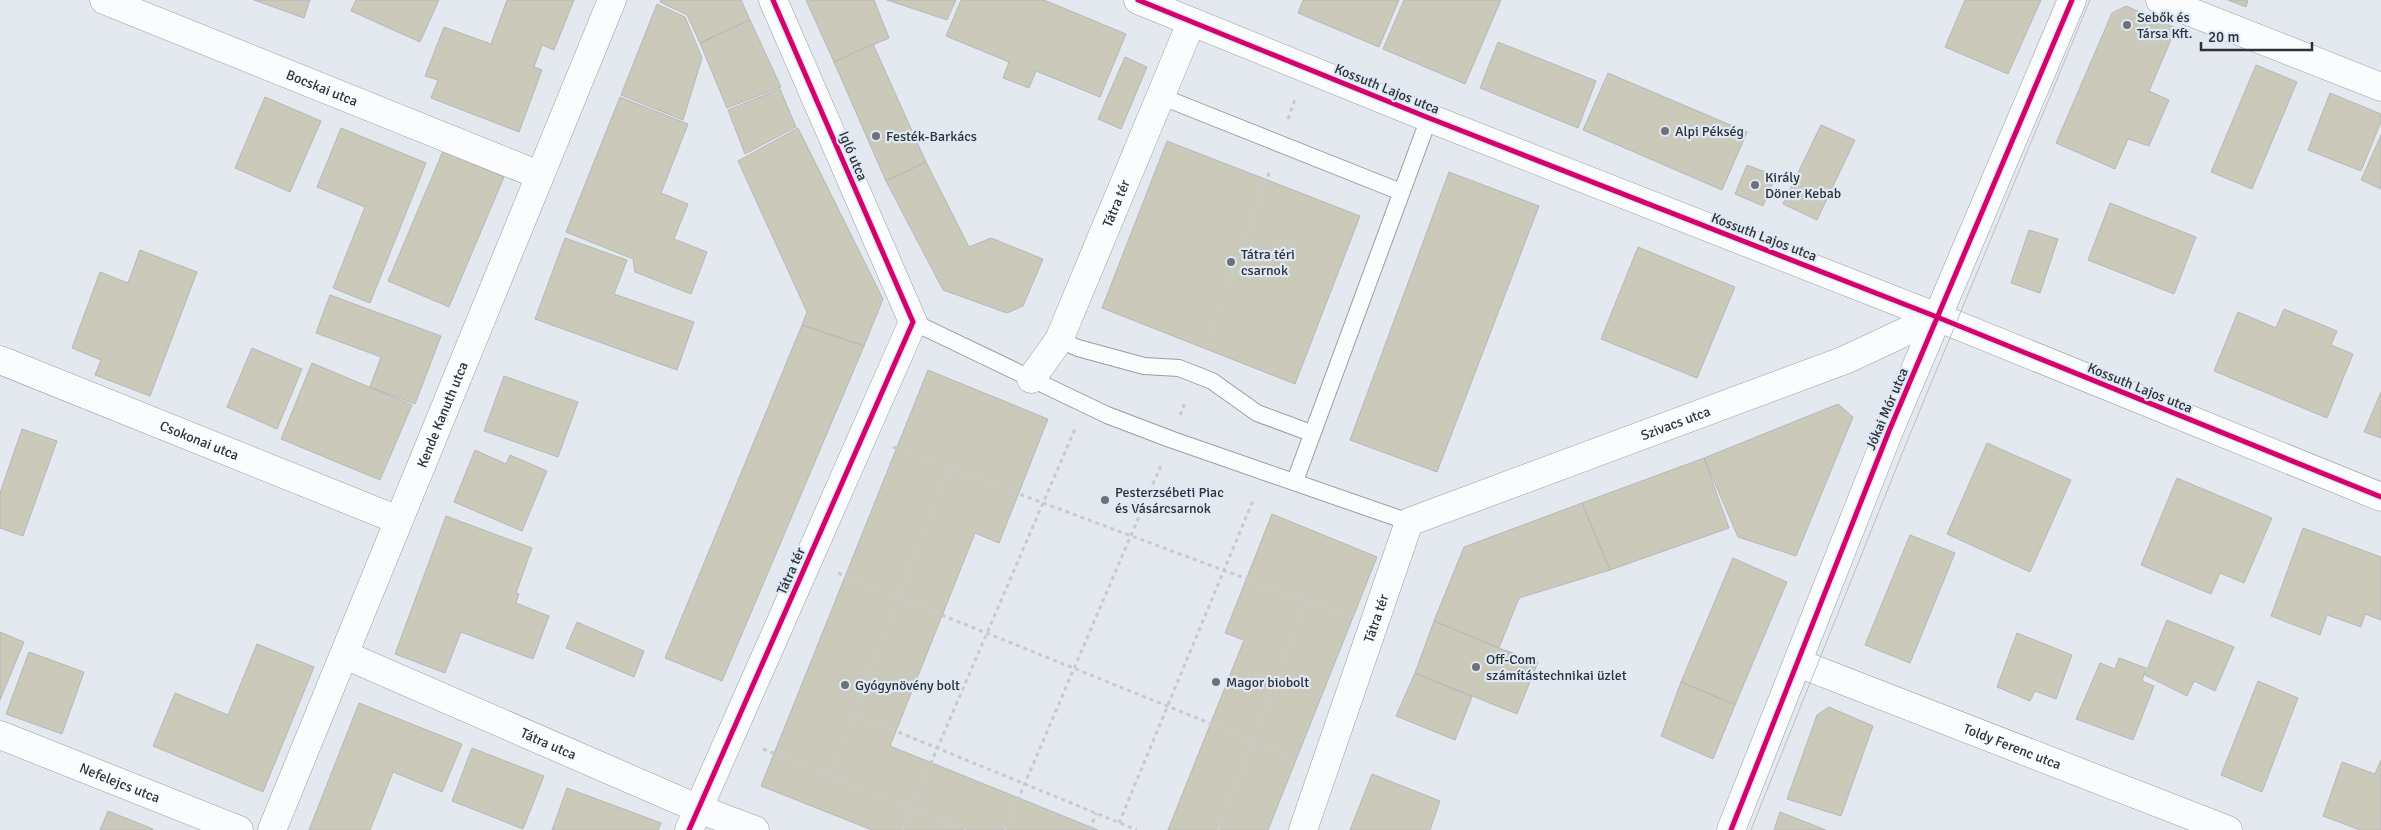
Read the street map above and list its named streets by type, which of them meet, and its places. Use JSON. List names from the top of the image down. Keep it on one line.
{"streets":{"street":["Bocskai utca","Kossuth Lajos utca","Igló utca","Tátra tér","Jókai Mór utca","Kende Kanuth utca","Szivacs utca","Csokonai utca","Tátra utca","Toldy Ferenc utca","Nefelejcs utca"]},"crossings":[["Bocskai utca","Kende Kanuth utca"],["Kossuth Lajos utca","Tátra tér"],["Kossuth Lajos utca","Jókai Mór utca"],["Kossuth Lajos utca","Szivacs utca"],["Igló utca","Tátra tér"],["Tátra tér","Szivacs utca"],["Tátra tér","Tátra utca"],["Jókai Mór utca","Szivacs utca"],["Jókai Mór utca","Toldy Ferenc utca"],["Kende Kanuth utca","Csokonai utca"],["Kende Kanuth utca","Tátra utca"]],"places":["Sebők és Társa Kft.","Alpi Pékség","Festék-Barkács","Király Döner Kebab","Tátra téri csarnok","Pesterzsébeti Piac és Vásárcsarnok","Off-Com számítástechnikai üzlet","Magor biobolt","Gyógynövény bolt"],"scale_bar":"20 m"}
